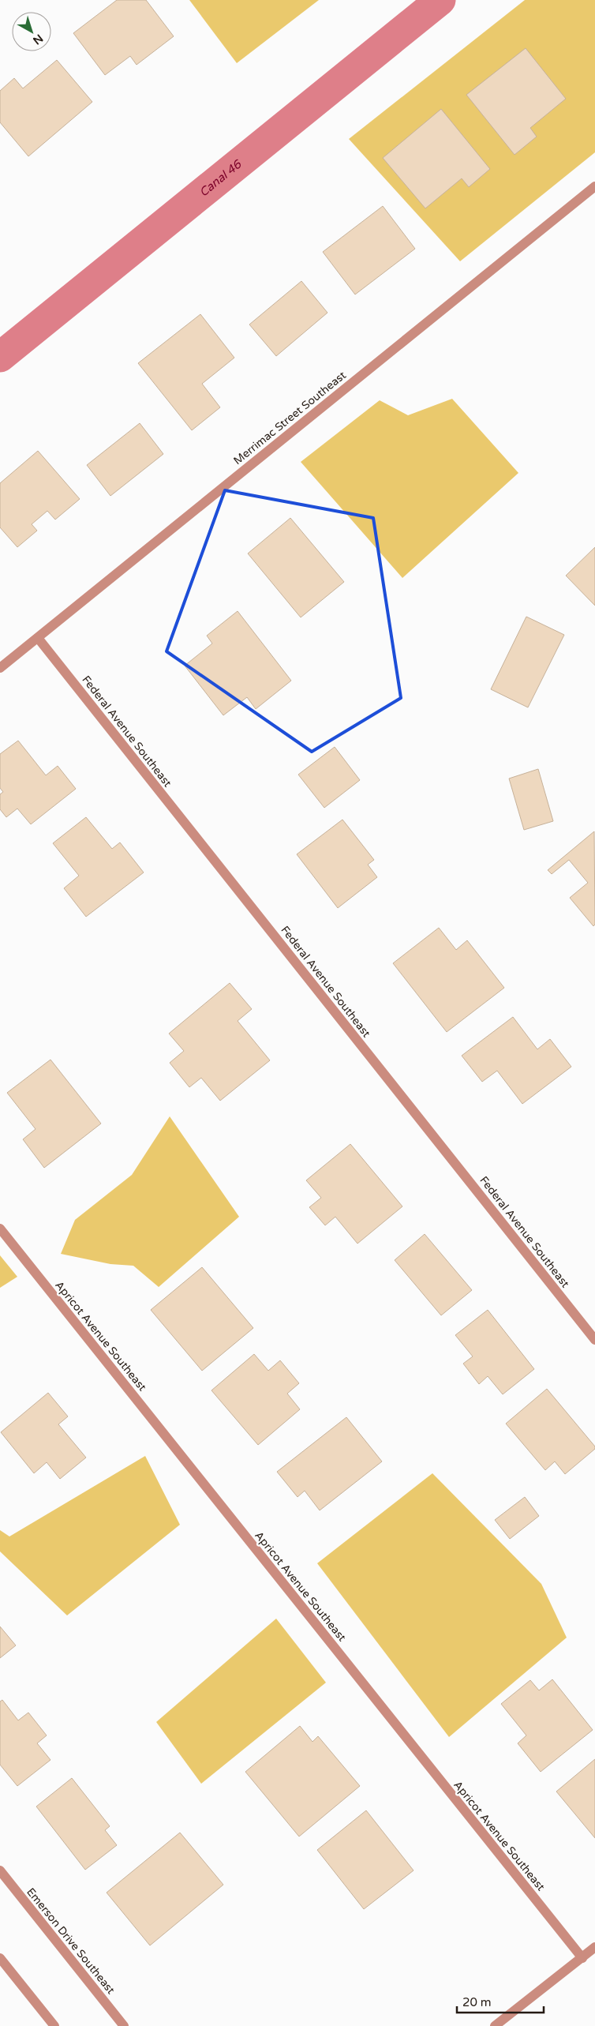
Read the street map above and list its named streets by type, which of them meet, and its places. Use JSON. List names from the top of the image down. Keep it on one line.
{"streets":{"street":["Merrimac Street Southeast","Federal Avenue Southeast","Apricot Avenue Southeast","Emerson Drive Southeast"]},"crossings":[["Merrimac Street Southeast","Federal Avenue Southeast"]],"water":["Canal 46"],"scale_bar":"20 m","north":"bottom right"}
